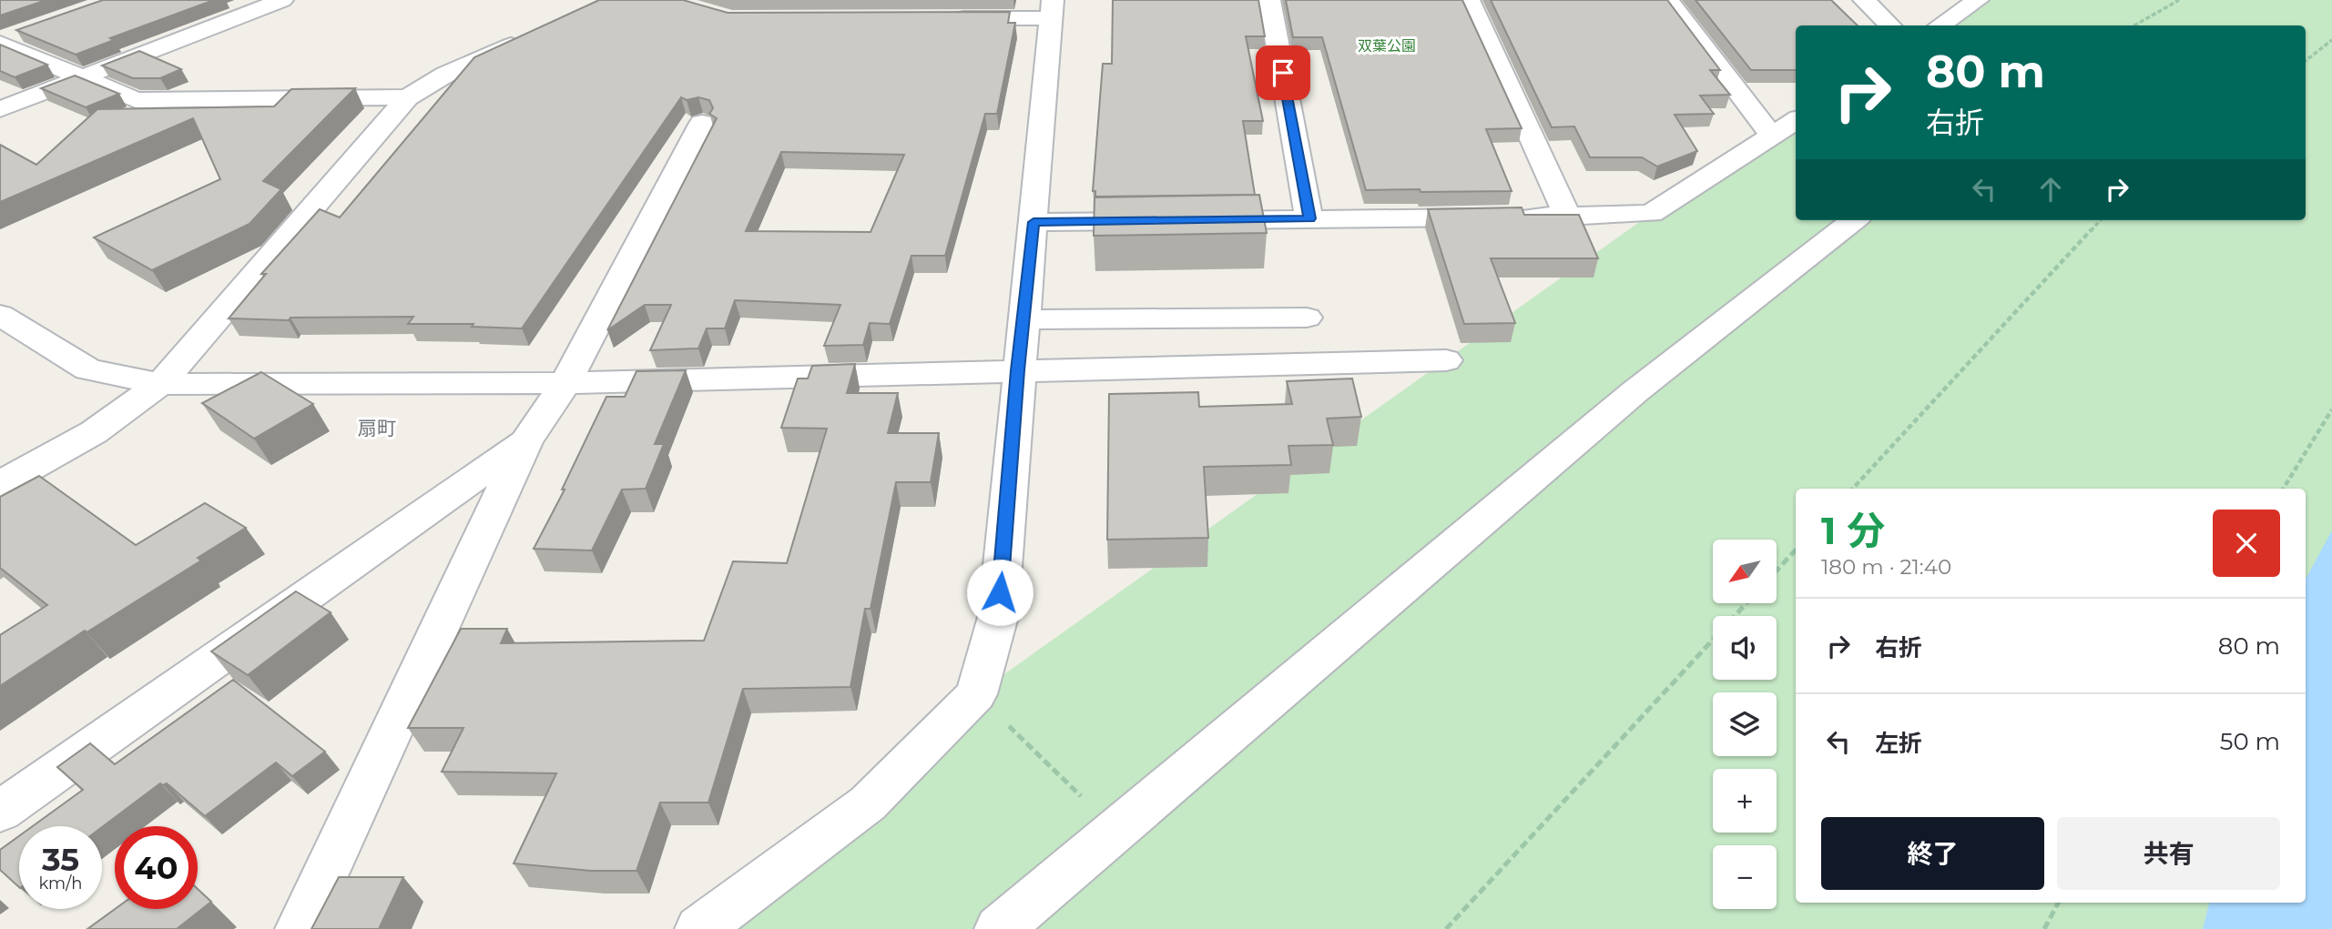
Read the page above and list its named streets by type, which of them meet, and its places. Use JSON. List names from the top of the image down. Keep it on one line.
{"districts":["扇町"],"parks":["双葉公園"],"north":"bottom left","page":{"turn":["80 m","右折"],"heading":["1 分","180 m · 21:40"],"map_buttons":["+","−"],"list":[{"name":"右折","value":"80 m"},{"name":"左折","value":"50 m"}],"buttons":["終了","共有"],"speed":"35 km/h","limit":"40"}}
